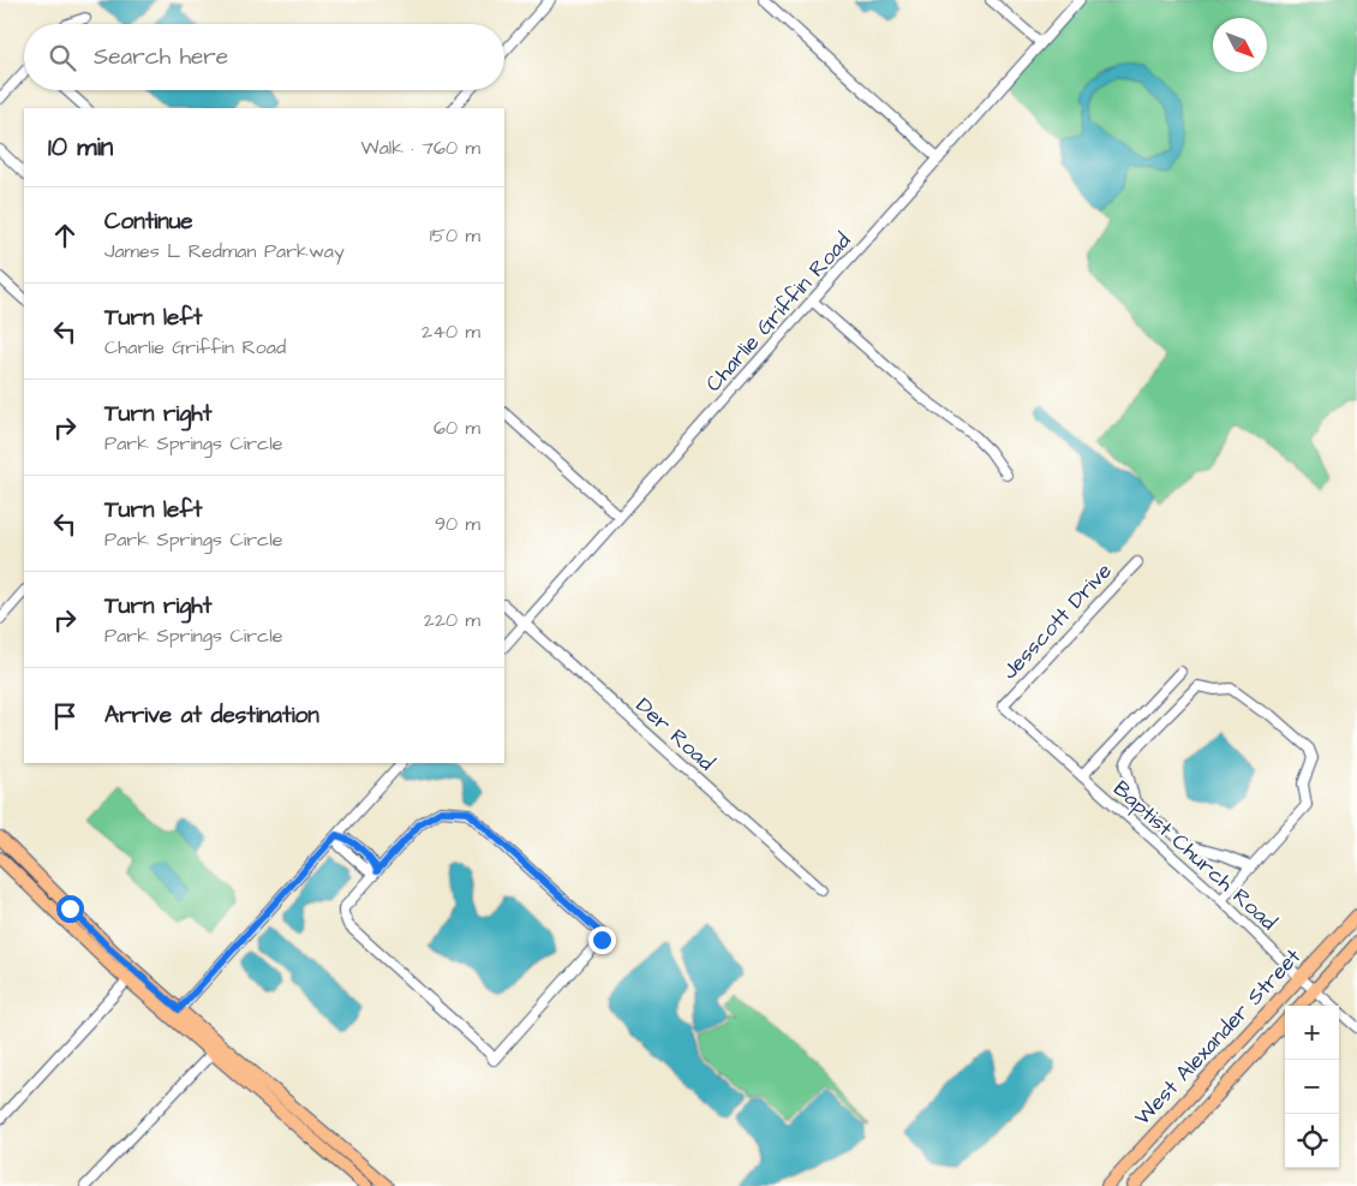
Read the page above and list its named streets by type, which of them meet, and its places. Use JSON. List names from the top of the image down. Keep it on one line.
{"streets":{"main road":["West Alexander Street"],"street":["Charlie Griffin Road","Jesscott Drive","Der Road","Baptist Church Road"]},"crossings":[["Charlie Griffin Road","Der Road"],["Jesscott Drive","Baptist Church Road"],["Baptist Church Road","West Alexander Street"]],"north":"bottom right","page":{"search":"Search here","heading":["10 min","Walk · 760 m"],"list":[["Continue","James L Redman Parkway","150 m"],["Turn left","Charlie Griffin Road","240 m"],["Turn right","Park Springs Circle","60 m"],["Turn left","Park Springs Circle","90 m"],["Turn right","Park Springs Circle","220 m"],"Arrive at destination"],"map_buttons":["+","−"]}}
